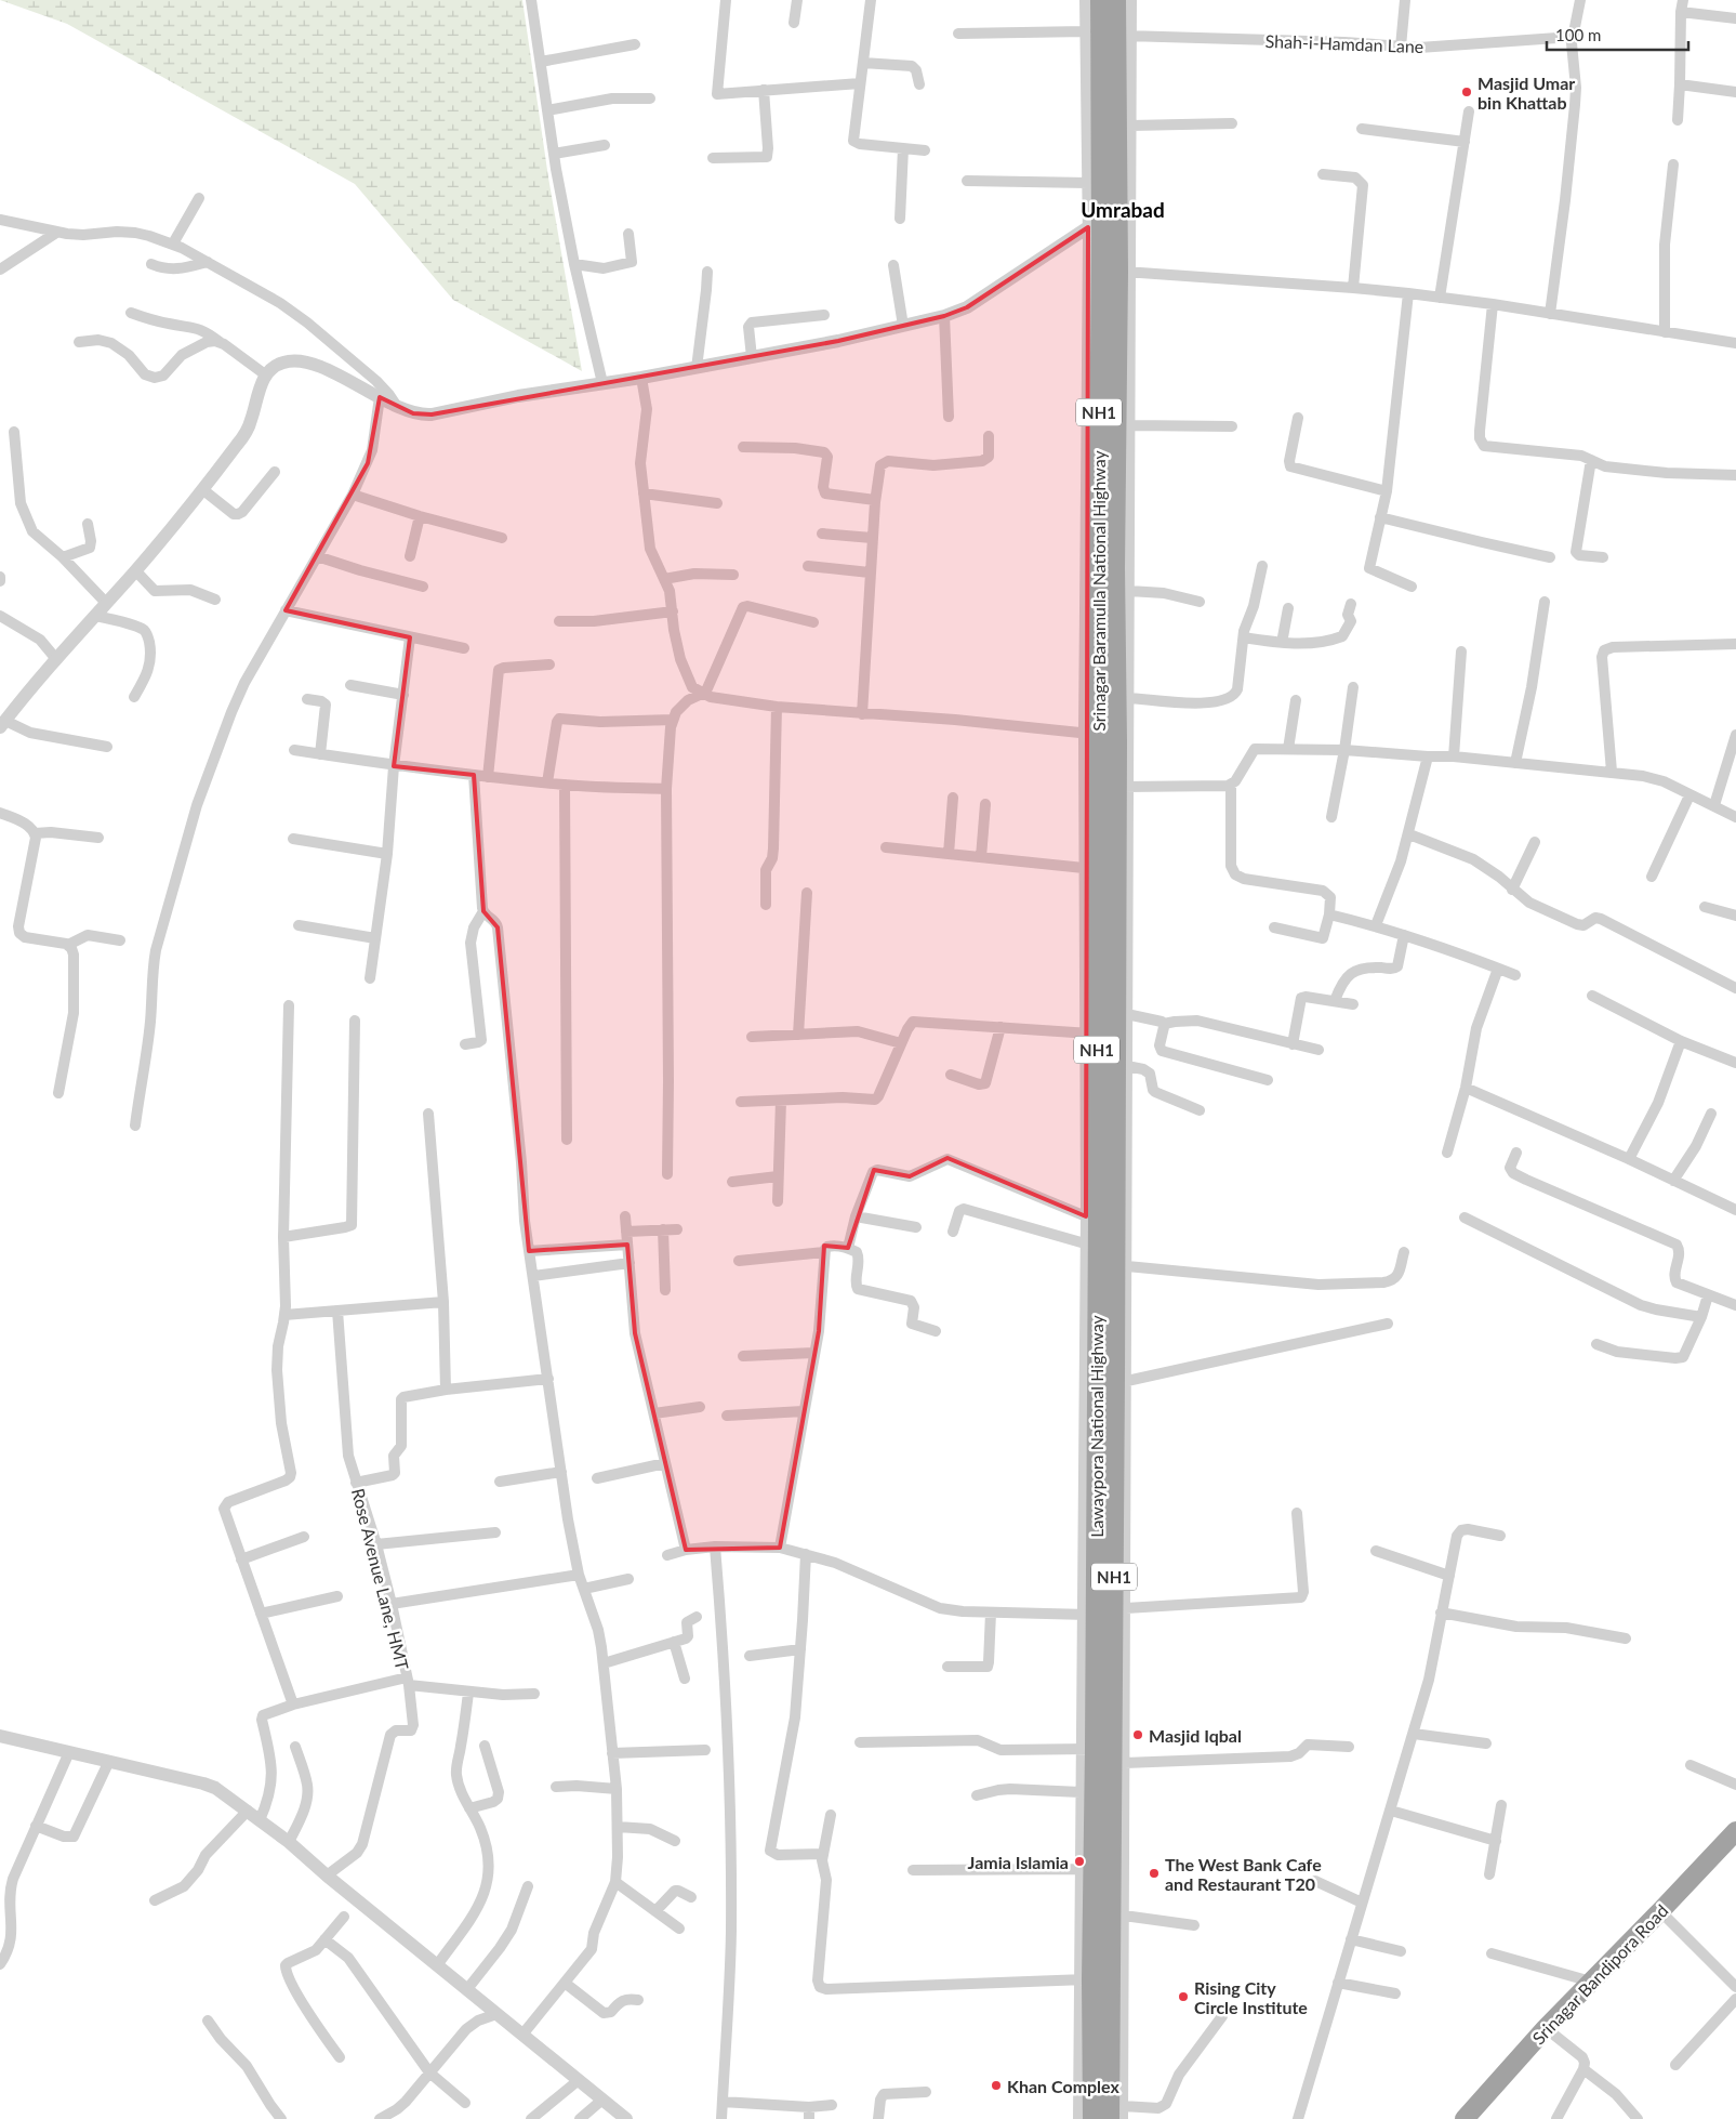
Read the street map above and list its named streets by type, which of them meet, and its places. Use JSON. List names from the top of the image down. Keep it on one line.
{"streets":{"highway":["NH1","Srinagar Baramulla National Highway","Lawaypora National Highway","Srinagar Bandipora Road"],"street":["Shah-i-Hamdan Lane","Rose Avenue Lane, HMT"]},"crossings":[["Shah-i-Hamdan Lane","NH1"],["NH1","Srinagar Baramulla National Highway"],["NH1","Lawaypora National Highway"]],"districts":["Umrabad"],"places":["Masjid Umar bin Khattab","Masjid Iqbal","Jamia Islamia","The West Bank Cafe and Restaurant T20","Rising City Circle Institute","Khan Complex"],"scale_bar":"100 m"}
